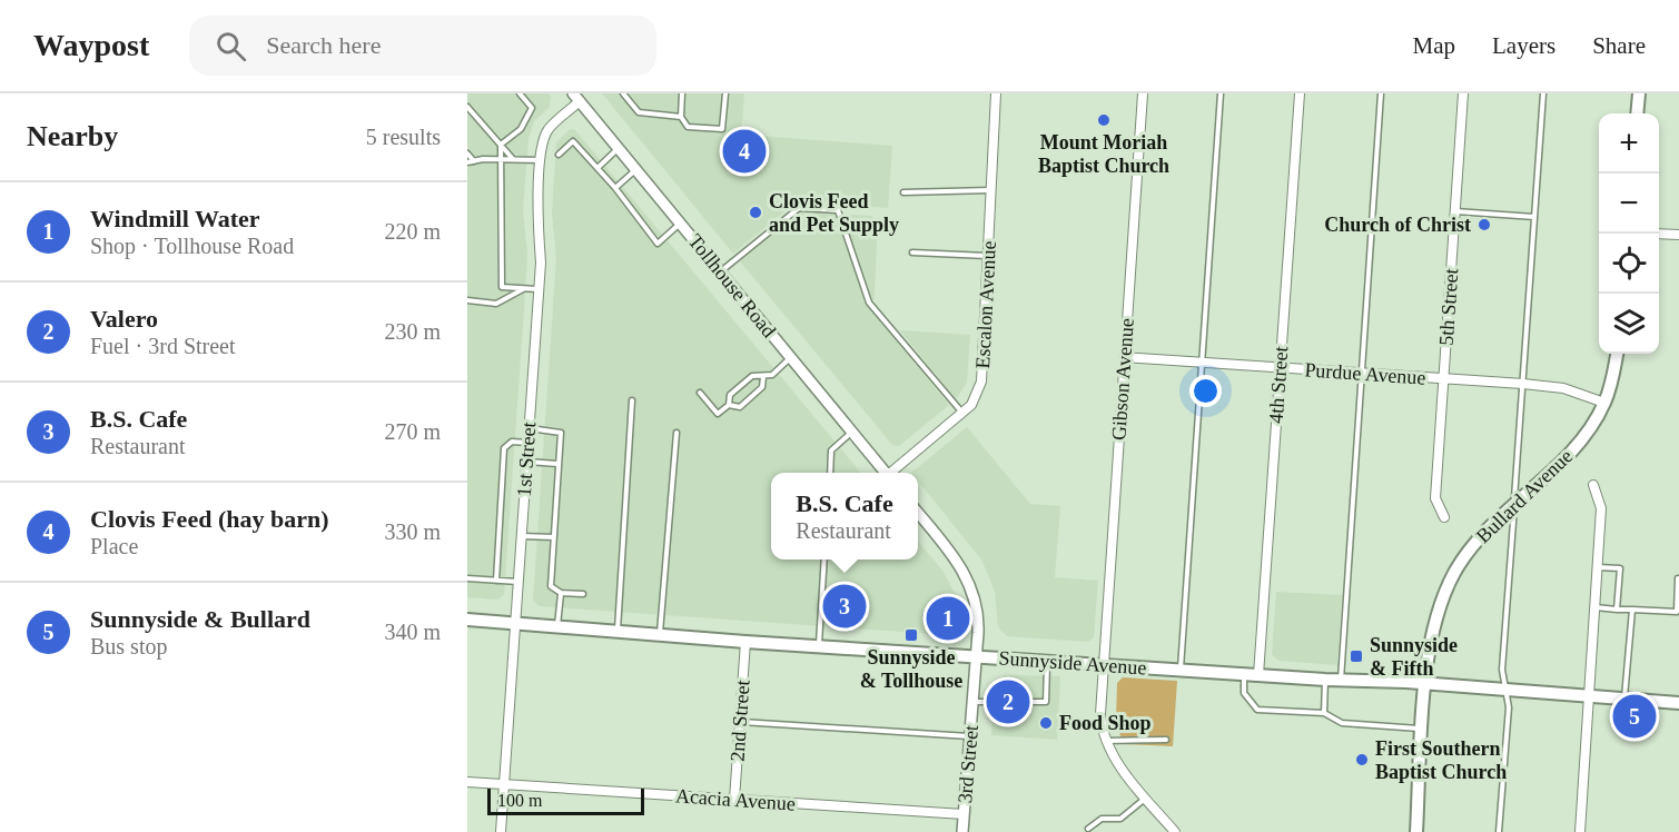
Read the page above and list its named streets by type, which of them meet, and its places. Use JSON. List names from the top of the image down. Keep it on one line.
{"streets":{"main road":["Bullard Avenue","Sunnyside Avenue"],"street":["Tollhouse Road","Escalon Avenue","5th Street","Purdue Avenue","Gibson Avenue","4th Street","1st Street","2nd Street","3rd Street","Acacia Avenue"]},"crossings":[["Tollhouse Road","1st Street"],["5th Street","Purdue Avenue"],["Purdue Avenue","Gibson Avenue"],["Purdue Avenue","4th Street"],["Purdue Avenue","Bullard Avenue"],["Gibson Avenue","Sunnyside Avenue"],["4th Street","Sunnyside Avenue"],["1st Street","Sunnyside Avenue"],["1st Street","Acacia Avenue"],["Bullard Avenue","Sunnyside Avenue"],["Sunnyside Avenue","2nd Street"],["Sunnyside Avenue","3rd Street"],["2nd Street","Acacia Avenue"],["3rd Street","Acacia Avenue"]],"places":{"other":["Mount Moriah Baptist Church","Clovis Feed and Pet Supply","Church of Christ","Food Shop","First Southern Baptist Church"],"transit":["Sunnyside & Tollhouse","Sunnyside & Fifth"]},"scale_bar":"100 m","page":{"header":"Waypost","search":"Search here","nav":["Map","Layers","Share"],"heading":["Nearby","5 results"],"map_buttons":["+","−"],"pins":["4","3","1","2","5"],"list":[{"mark":"1","name":"Windmill Water","note":"Shop · Tollhouse Road","value":"220 m"},{"mark":"2","name":"Valero","note":"Fuel · 3rd Street","value":"230 m"},{"mark":"3","name":"B.S. Cafe","note":"Restaurant","value":"270 m"},{"mark":"4","name":"Clovis Feed (hay barn)","note":"Place","value":"330 m"},{"mark":"5","name":"Sunnyside & Bullard","note":"Bus stop","value":"340 m"}],"popup":["B.S. Cafe","Restaurant"],"scale":"100 m"}}
